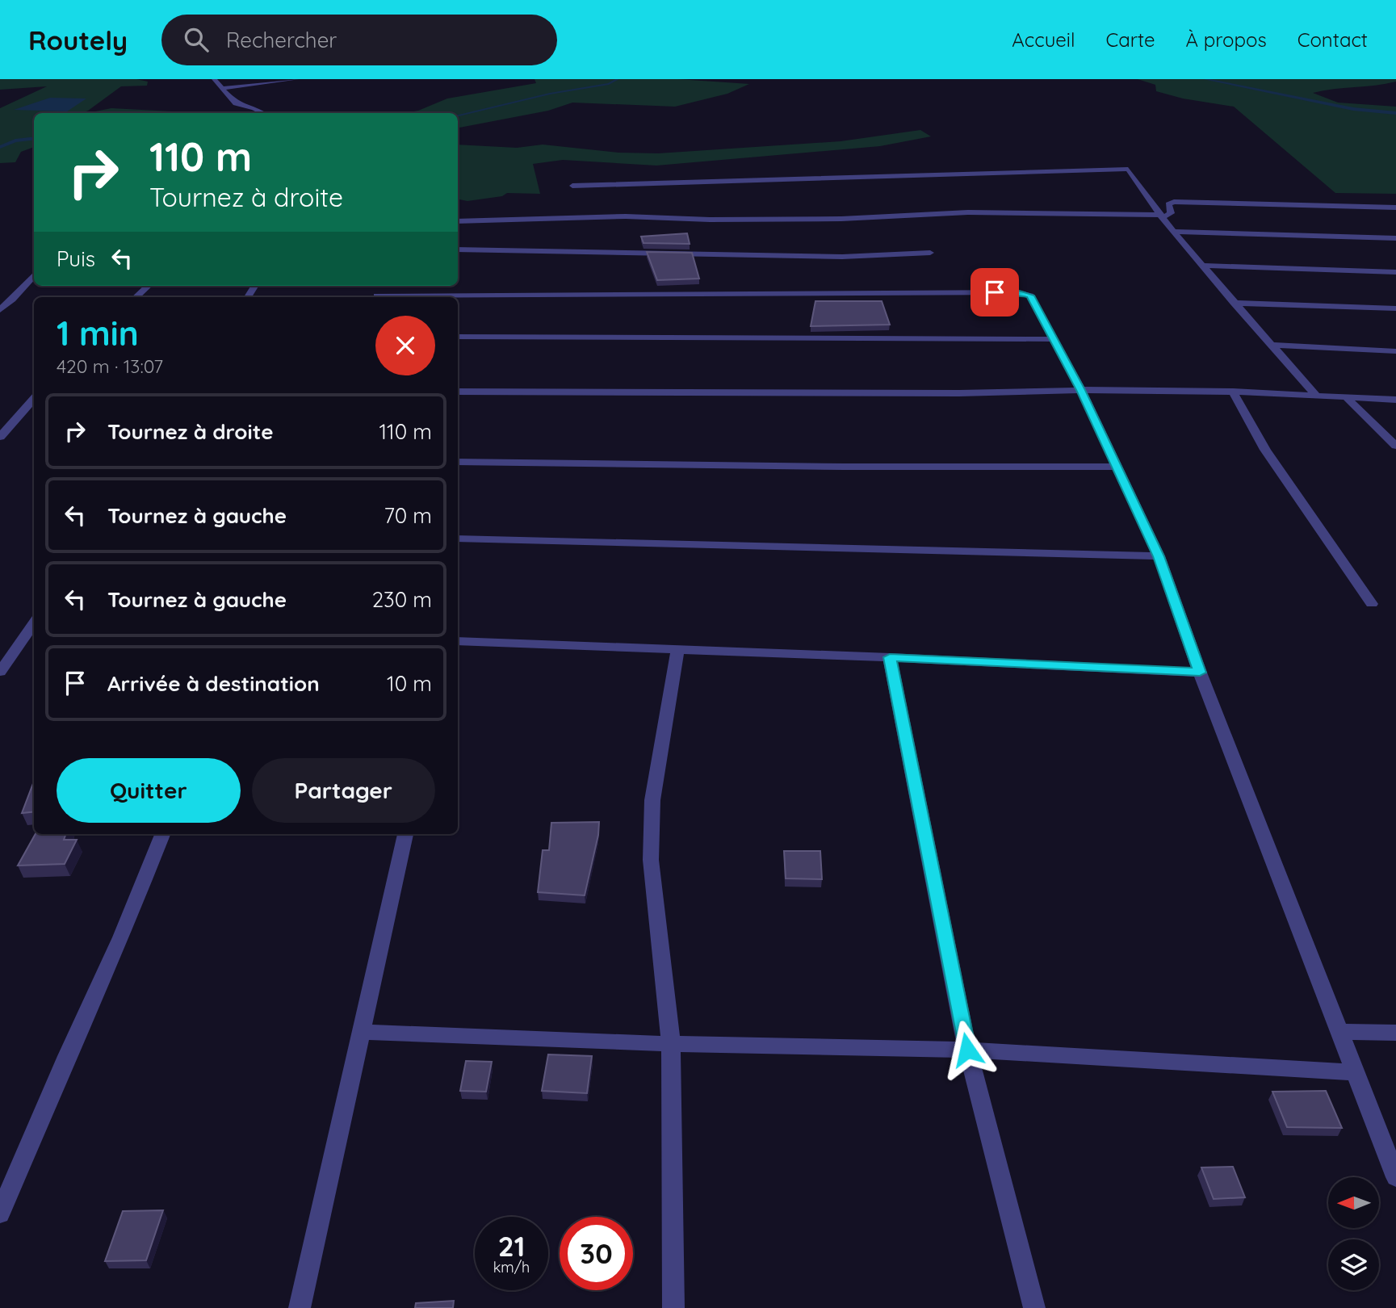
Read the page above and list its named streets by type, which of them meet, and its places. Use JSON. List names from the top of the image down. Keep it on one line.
{"north":"left","page":{"header":"Routely","search":"Rechercher","nav":["Accueil","Carte","À propos","Contact"],"turn":["110 m","Tournez à droite"],"then":"Puis","heading":["1 min","420 m · 13:07"],"list":[{"name":"Tournez à droite","value":"110 m"},{"name":"Tournez à gauche","value":"70 m"},{"name":"Tournez à gauche","value":"230 m"},{"name":"Arrivée à destination","value":"10 m"}],"buttons":["Quitter","Partager"],"speed":"21 km/h","limit":"30"}}
